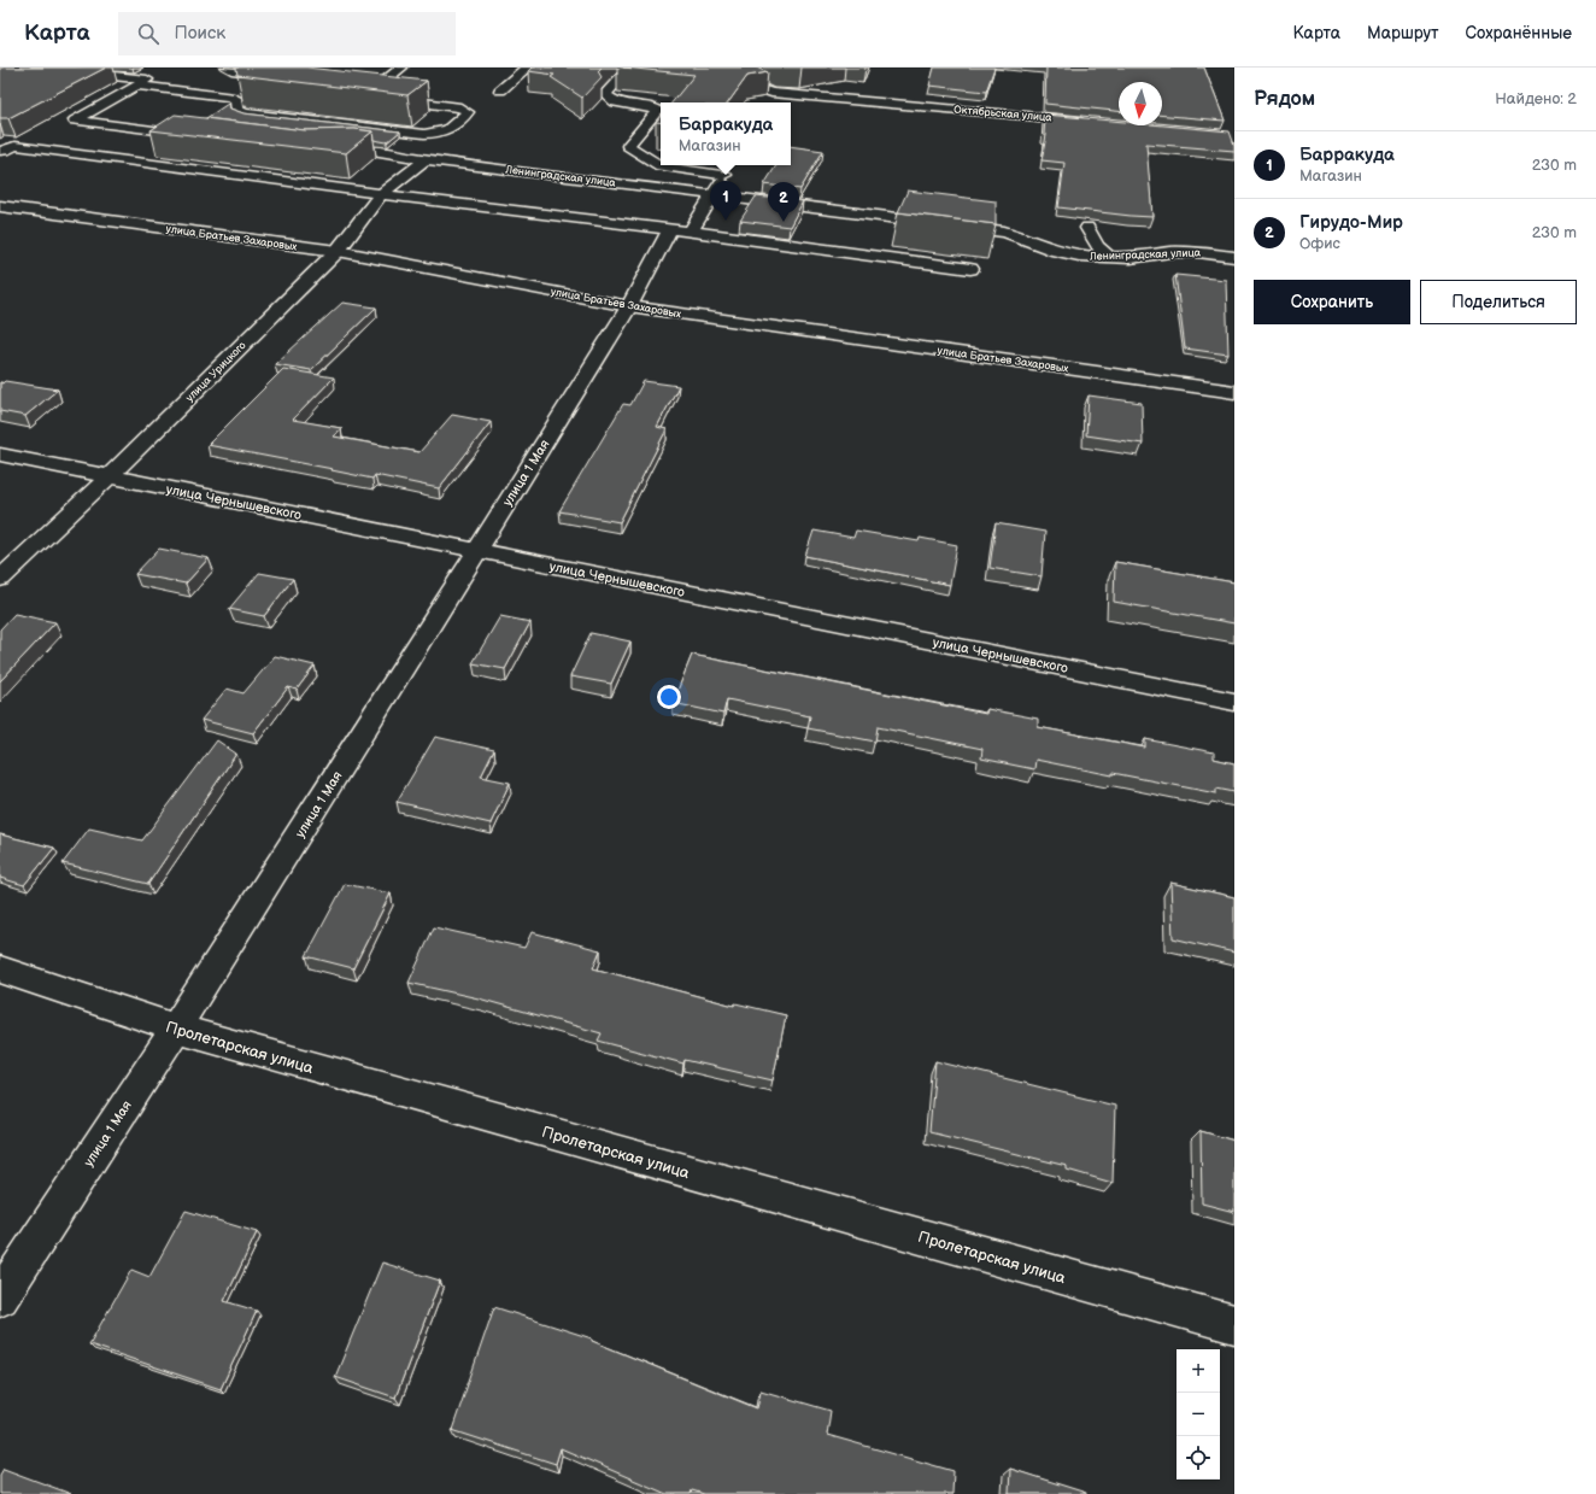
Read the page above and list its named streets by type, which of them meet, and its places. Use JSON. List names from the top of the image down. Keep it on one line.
{"streets":{"street":["Октябрьская улица","Ленинградская улица","улица Братьев Захаровых","улица Урицкого","улица 1 Мая","улица Чернышевского","Пролетарская улица"]},"crossings":[["Ленинградская улица","улица Урицкого"],["улица Братьев Захаровых","улица Урицкого"],["улица Братьев Захаровых","улица 1 Мая"],["улица Урицкого","улица Чернышевского"],["улица 1 Мая","улица Чернышевского"],["улица 1 Мая","Пролетарская улица"]],"north":"bottom","page":{"header":"Карта","search":"Поиск","nav":["Карта","Маршрут","Сохранённые"],"heading":["Рядом","Найдено: 2"],"popup":["Барракуда","Магазин"],"list":[{"mark":"1","name":"Барракуда","note":"Магазин","value":"230 m"},{"mark":"2","name":"Гирудо-Мир","note":"Офис","value":"230 m"}],"pins":["1","2"],"buttons":["Сохранить","Поделиться"],"map_buttons":["+","−"]}}
